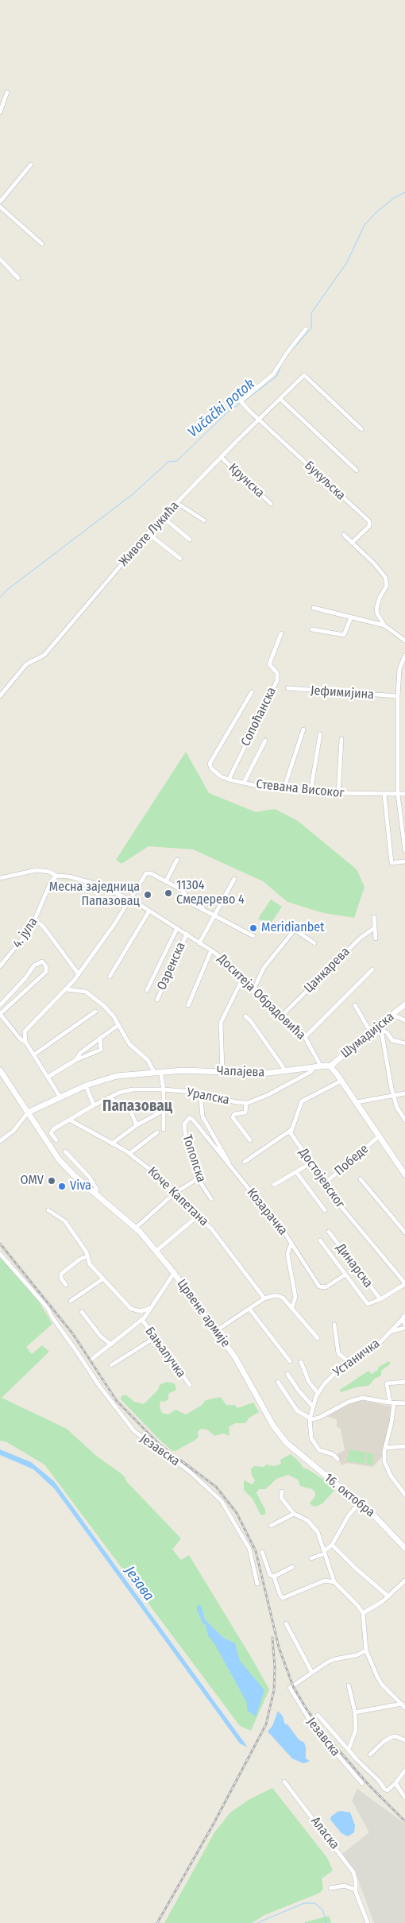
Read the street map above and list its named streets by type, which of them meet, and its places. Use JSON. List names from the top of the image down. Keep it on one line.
{"streets":{"main road":["Шумадијска","Чапајева","Црвене армије","16. октобра"],"street":["Крунска","Букуљска","Животе Лукића","Јефимијина","Сопоћанска","Стевана Високог","4. јула","Озренска","Цанкарева","Доситеја Обрадовића","Уралска","Тополска","Победе","Достојевског","Коче Капетана","Козарачка","Динарска","Бањалучка","Устаничка","Језавска","Аласка"]},"crossings":[["Крунска","Животе Лукића"],["Букуљска","Животе Лукића"],["Сопоћанска","Стевана Високог"],["4. јула","Доситеја Обрадовића"],["Озренска","Доситеја Обрадовића"],["Цанкарева","Доситеја Обрадовића"],["Доситеја Обрадовића","Чапајева"],["Доситеја Обрадовића","Уралска"],["Чапајева","Уралска"],["Чапајева","Црвене армије"],["Уралска","Коче Капетана"],["Тополска","Козарачка"],["Победе","Достојевског"],["Црвене армије","16. октобра"]],"districts":["Папазовац"],"water":["Vučački potok","Језава"],"places":["11304 Смедерево 4","Месна заједница Папазовац","Meridianbet","OMV","Viva"]}
